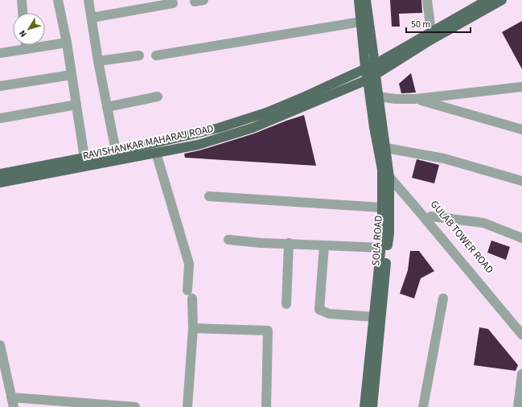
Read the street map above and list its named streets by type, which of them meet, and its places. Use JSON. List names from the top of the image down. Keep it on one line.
{"streets":{"main road":["RAVISHANKAR MAHARAJ ROAD","SOLA ROAD"],"street":["GULAB TOWER ROAD"]},"crossings":[["RAVISHANKAR MAHARAJ ROAD","SOLA ROAD"],["GULAB TOWER ROAD","SOLA ROAD"]],"scale_bar":"50 m","north":"bottom left"}
